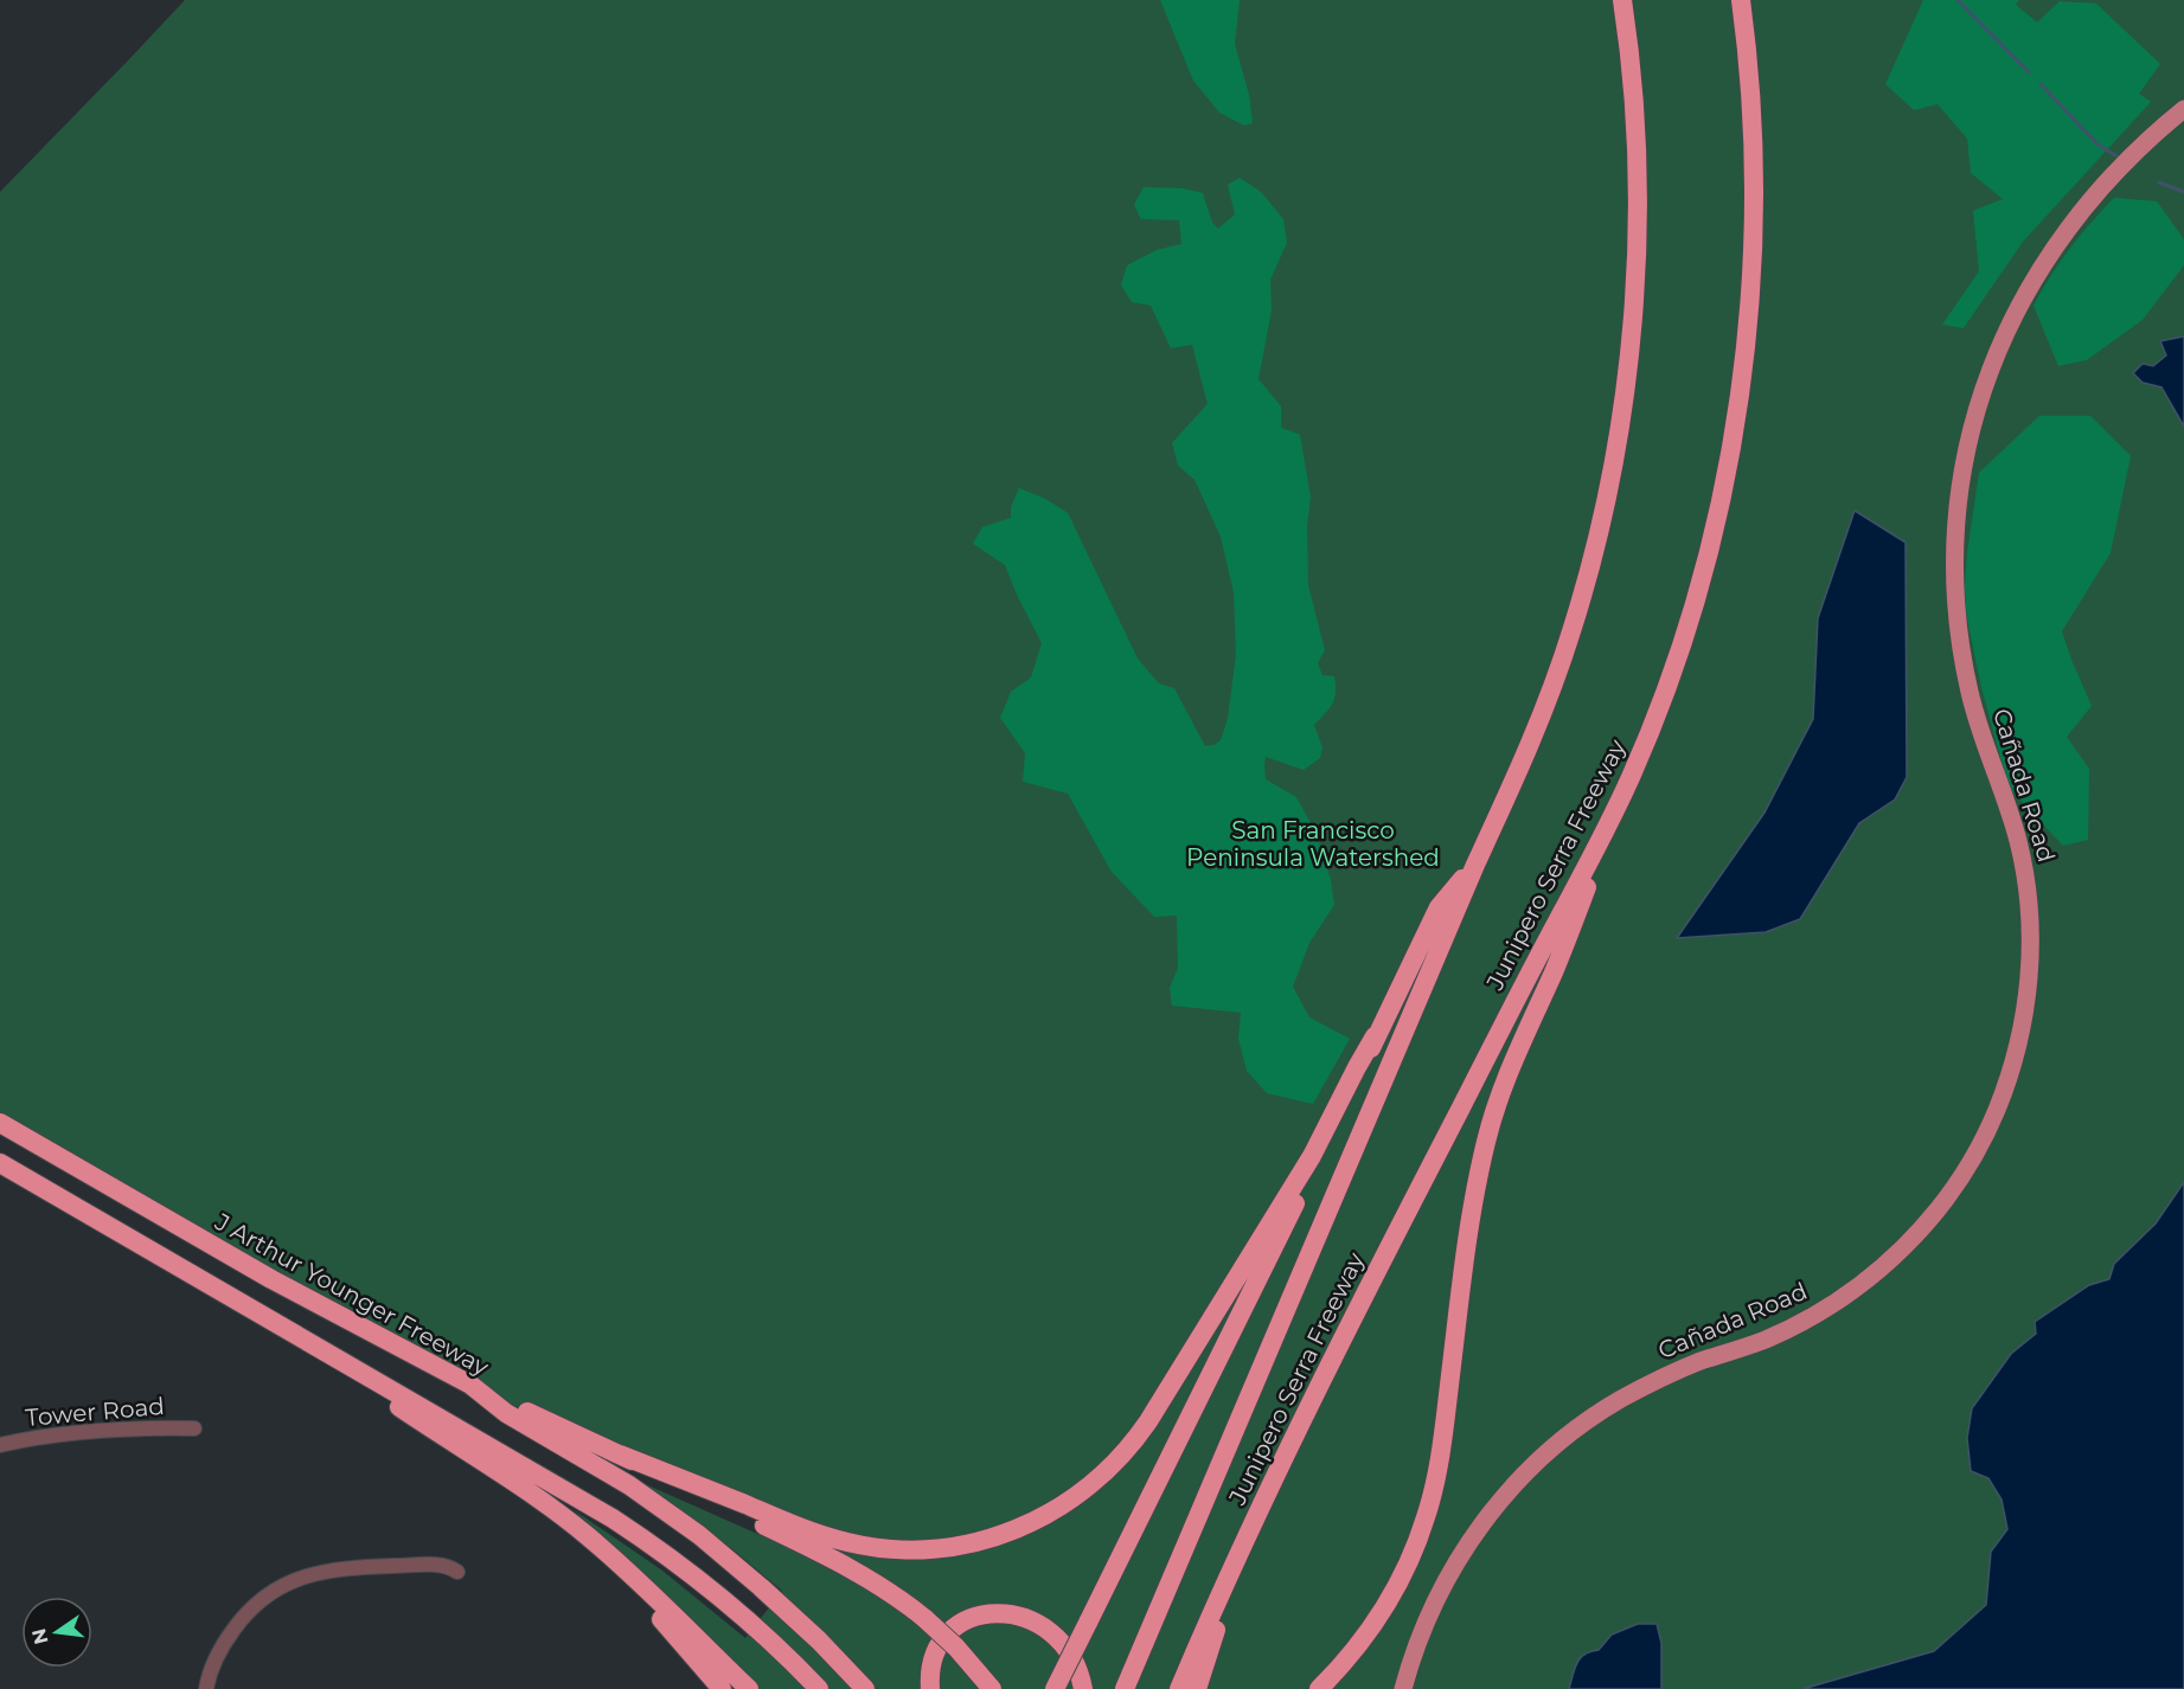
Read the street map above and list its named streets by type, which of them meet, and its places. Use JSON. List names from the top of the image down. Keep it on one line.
{"streets":{"highway":["Junipero Serra Freeway","J Arthur Younger Freeway"],"main road":["Cañada Road"],"street":["Tower Road"]},"parks":["San Francisco Peninsula Watershed"],"north":"left"}
